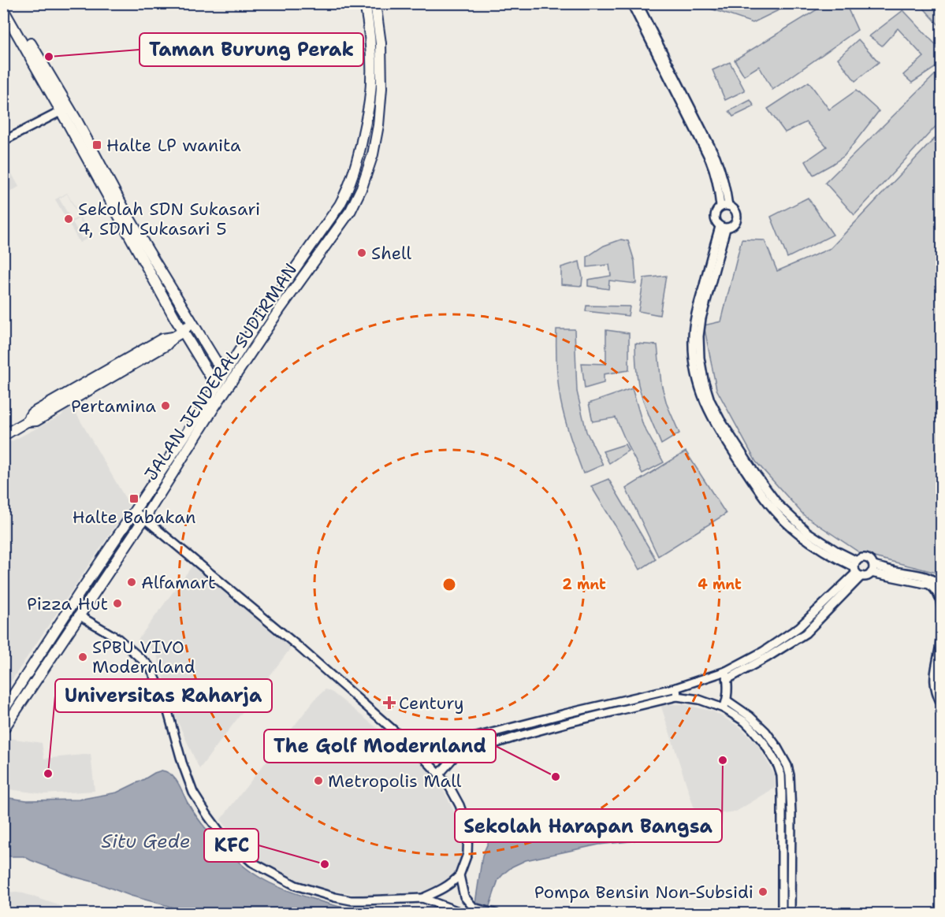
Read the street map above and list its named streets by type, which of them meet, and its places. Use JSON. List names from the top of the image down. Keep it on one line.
{"streets":{"main road":["JALAN JENDERAL SUDIRMAN"]},"water":["Situ Gede"],"places":{"other":["Taman Burung Perak","Sekolah SDN Sukasari 4, SDN Sukasari 5","Shell","Pertamina","Alfamart","Pizza Hut","SPBU VIVO Modernland","Sekolah Harapan Bangsa","Universitas Raharja","The Golf Modernland","Metropolis Mall","KFC","Pompa Bensin Non-Subsidi"],"transit":["Halte LP wanita","Halte Babakan"],"health":["Century"]},"rings":["2 mnt","4 mnt"]}
